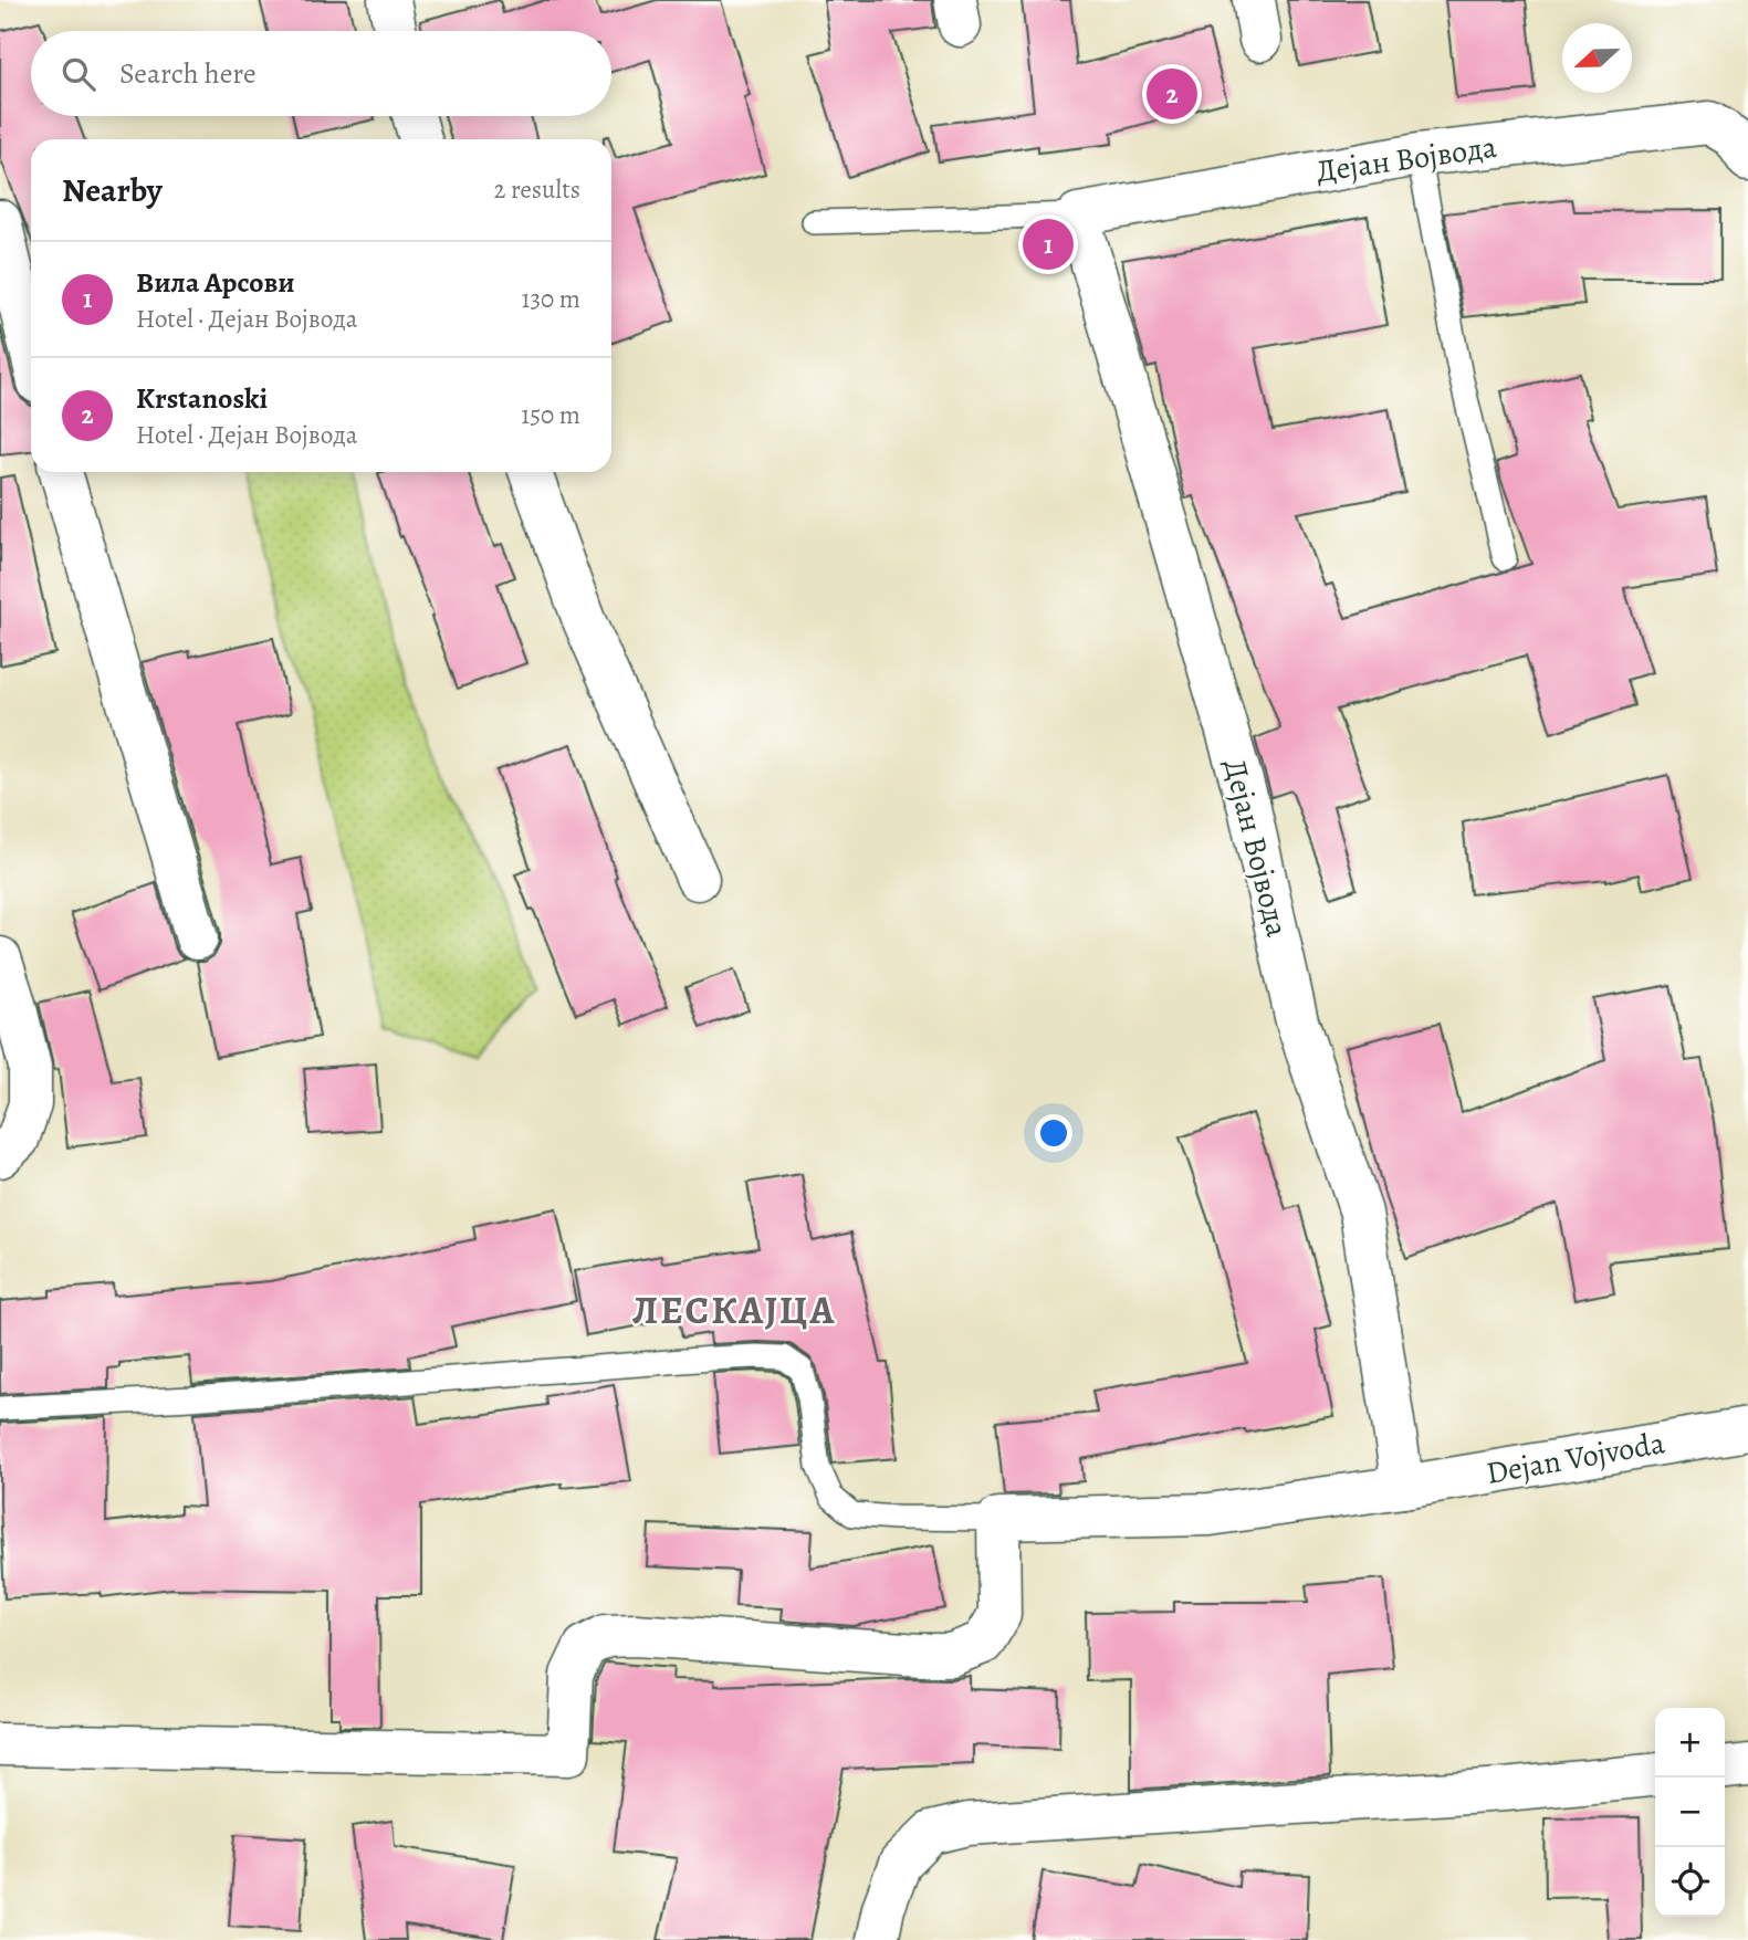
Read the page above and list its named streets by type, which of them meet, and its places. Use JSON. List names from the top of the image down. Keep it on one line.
{"streets":{"street":["Дејан Војвода","Dejan Vojvoda"]},"crossings":[["Дејан Војвода","Dejan Vojvoda"]],"districts":["ЛЕСКАЈЦА"],"north":"left","page":{"search":"Search here","pins":["2","1"],"heading":["Nearby","2 results"],"list":[{"mark":"1","name":"Вила Арсови","note":"Hotel · Дејан Војвода","value":"130 m"},{"mark":"2","name":"Krstanoski","note":"Hotel · Дејан Војвода","value":"150 m"}],"map_buttons":["+","−"]}}
